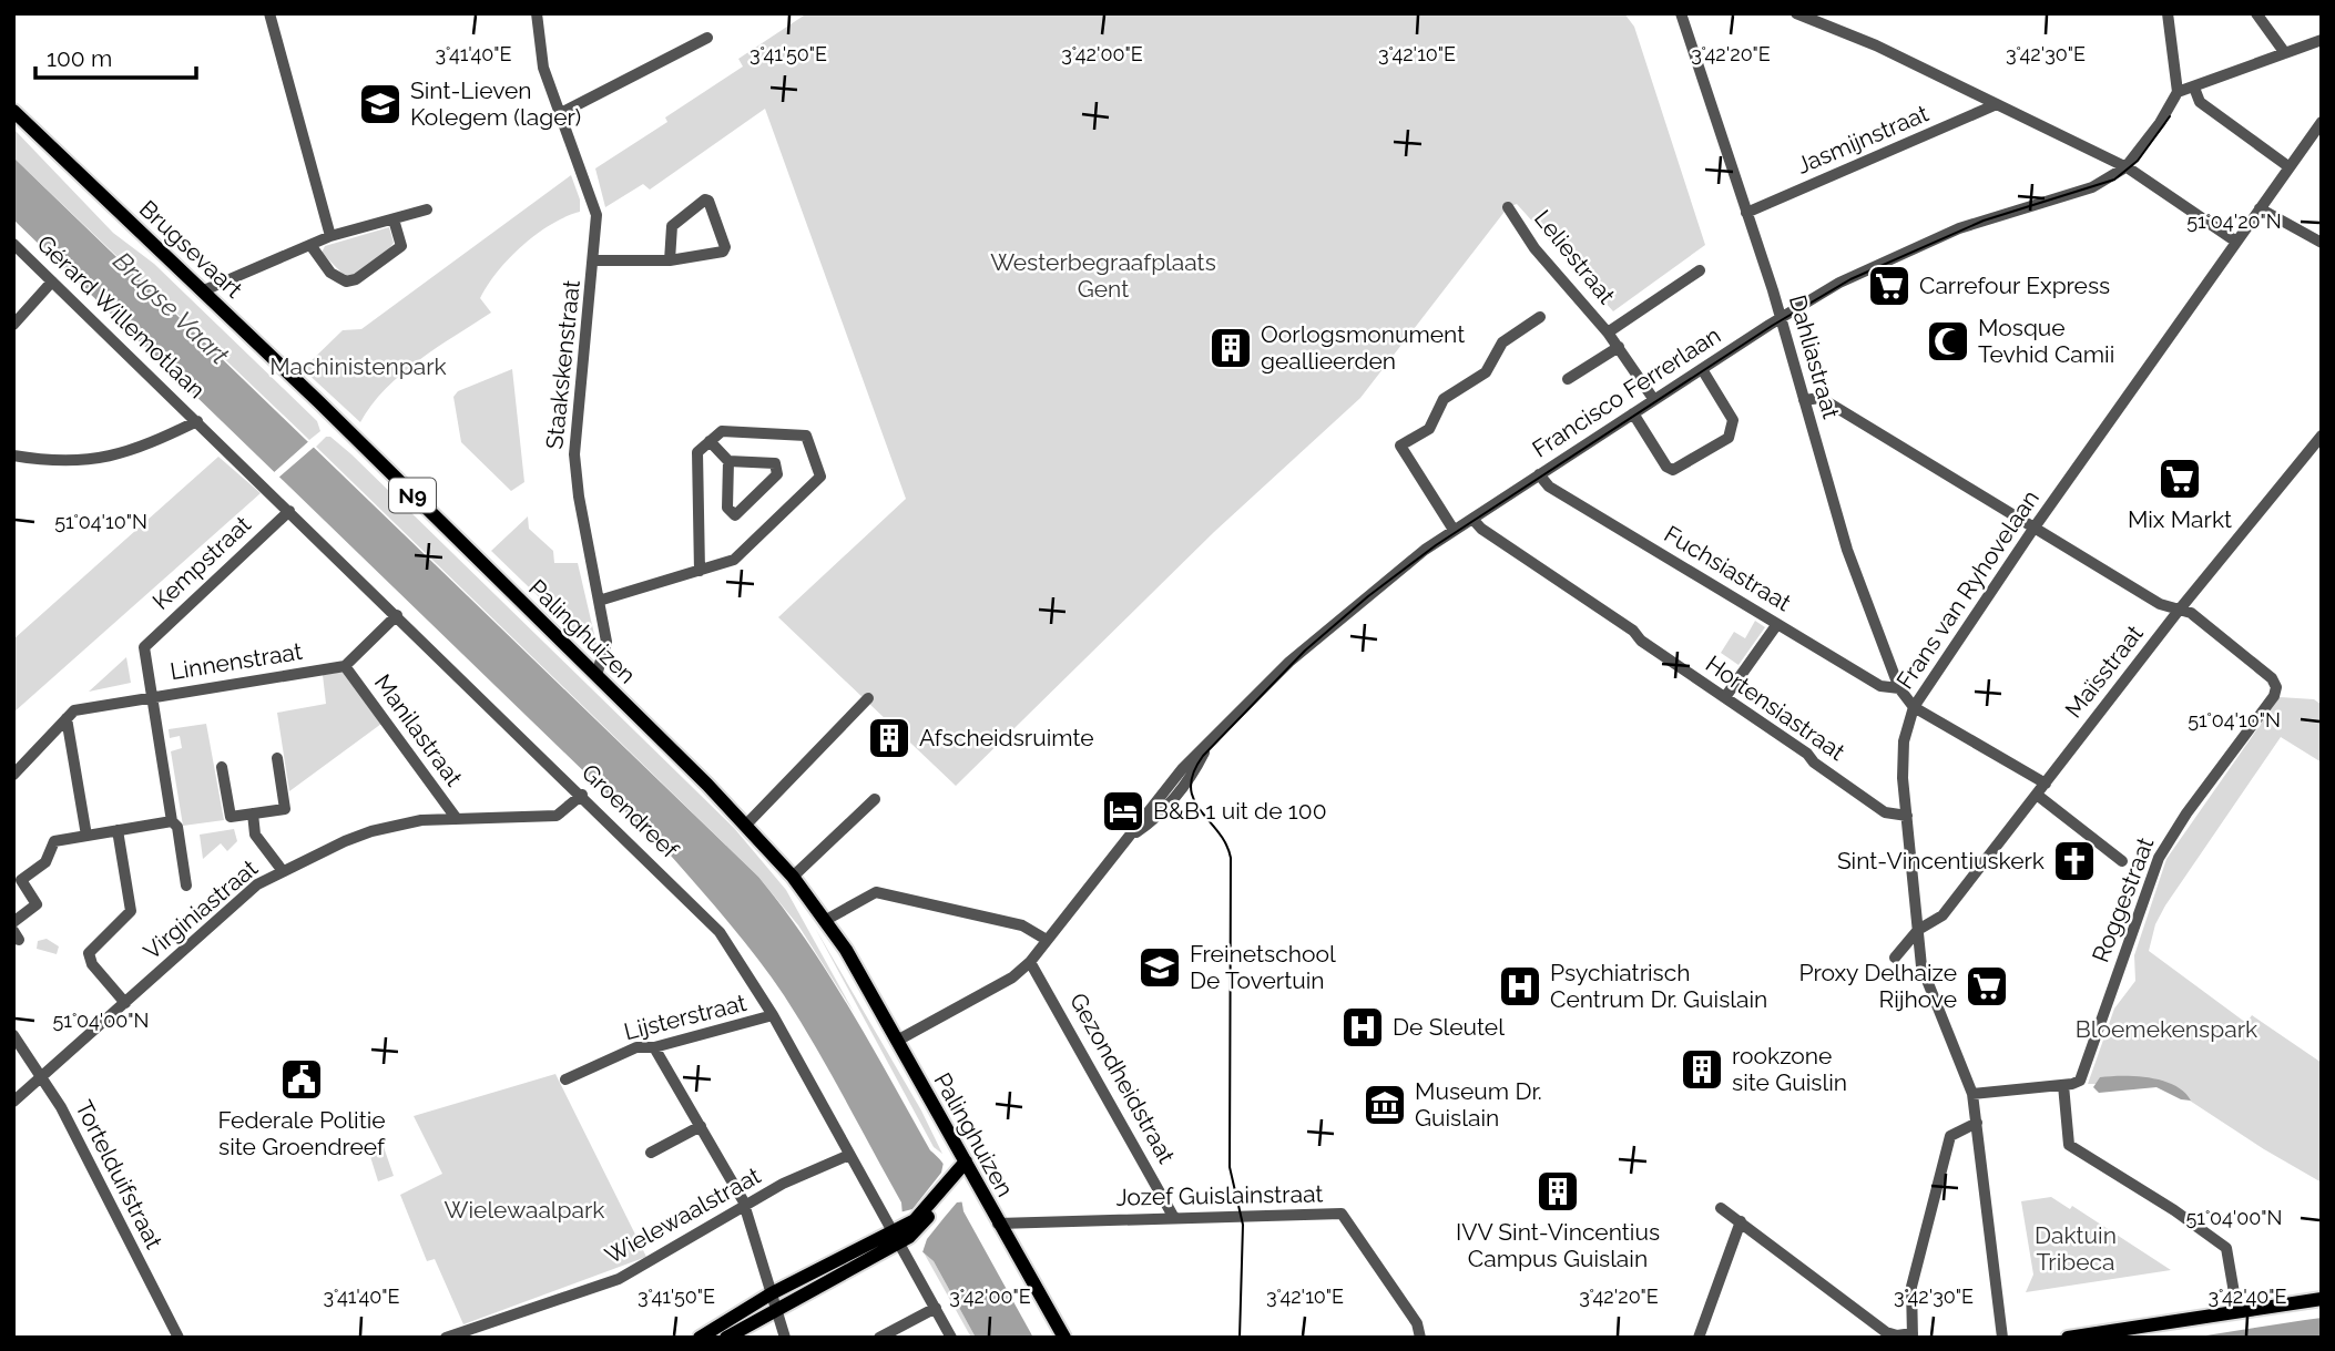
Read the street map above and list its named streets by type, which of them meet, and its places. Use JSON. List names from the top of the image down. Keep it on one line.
{"streets":{"main road":["Brugsevaart","N9","Palinghuizen"],"street":["Jasmijnstraat","Leliestraat","Gérard Willemotlaan","Dahliastraat","Staakskenstraat","Francisco Ferrerlaan","Kempstraat","Fuchsiastraat","Frans van Ryhovelaan","Linnenstraat","Maïsstraat","Hortensiastraat","Manilastraat","Groendreef","Roggestraat","Virginiastraat","Lijsterstraat","Gezondheidstraat","Tortelduifstraat","Jozef Guislainstraat","Wielewaalstraat"]},"crossings":[["Jasmijnstraat","Dahliastraat"],["Brugsevaart","Palinghuizen"],["Leliestraat","Francisco Ferrerlaan"],["Gérard Willemotlaan","Groendreef"],["Dahliastraat","Francisco Ferrerlaan"],["Dahliastraat","Fuchsiastraat"],["Dahliastraat","Frans van Ryhovelaan"],["Staakskenstraat","Palinghuizen"],["Francisco Ferrerlaan","Fuchsiastraat"],["Francisco Ferrerlaan","Palinghuizen"],["Francisco Ferrerlaan","Hortensiastraat"],["Francisco Ferrerlaan","Gezondheidstraat"],["Kempstraat","Linnenstraat"],["Kempstraat","Groendreef"],["Frans van Ryhovelaan","Maïsstraat"],["Frans van Ryhovelaan","Hortensiastraat"],["Palinghuizen","Jozef Guislainstraat"],["Linnenstraat","Manilastraat"],["Maïsstraat","Roggestraat"],["Manilastraat","Virginiastraat"],["Groendreef","Virginiastraat"],["Groendreef","Lijsterstraat"],["Groendreef","Wielewaalstraat"],["Virginiastraat","Tortelduifstraat"],["Gezondheidstraat","Jozef Guislainstraat"]],"water":["Brugse Vaart"],"parks":["Westerbegraafplaats Gent","Machinistenpark","Bloemekenspark","Wielewaalpark","Daktuin Tribeca"],"places":{"school or university":["Sint-Lieven Kolegem (lager)","Freinetschool De Tovertuin"],"supermarket":["Carrefour Express","Mix Markt","Proxy Delhaize Rijhove"],"mosque":["Mosque Tevhid Camii"],"building":["Oorlogsmonument geallieerden","Afscheidsruimte","rookzone site Guislin","IVV Sint-Vincentius Campus Guislain"],"hotel":["B&B 1 uit de 100"],"church":["Sint-Vincentiuskerk"],"hospital":["Psychiatrisch Centrum Dr. Guislain","De Sleutel"],"public building":["Federale Politie site Groendreef"],"museum":["Museum Dr. Guislain"]},"scale_bar":"100 m","coordinates":["3°41'40\"E","3°41'50\"E","3°42'00\"E","3°42'10\"E","3°42'20\"E","3°42'30\"E","51°04'20\"N","51°04'10\"N","51°04'00\"N","3°42'40\"E"]}
